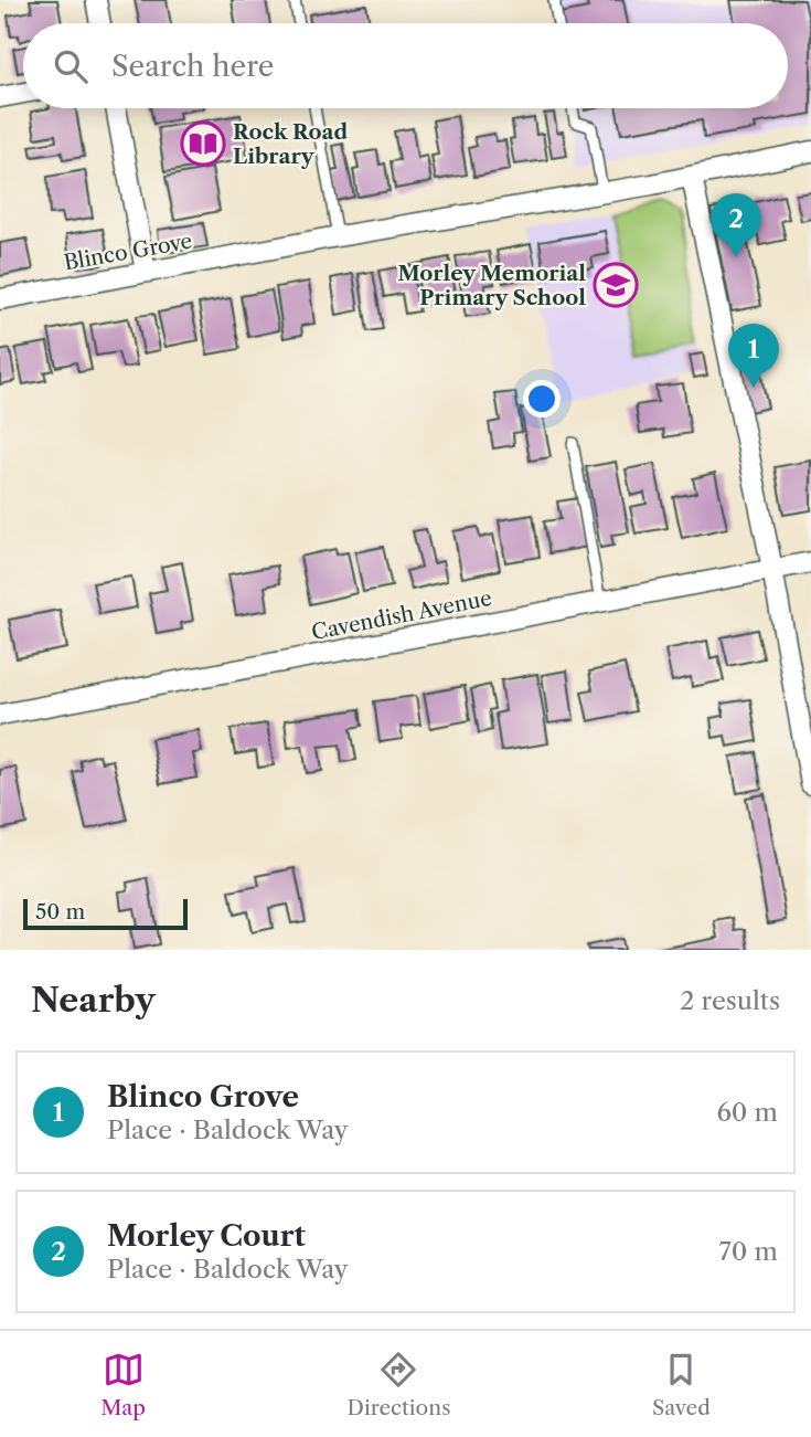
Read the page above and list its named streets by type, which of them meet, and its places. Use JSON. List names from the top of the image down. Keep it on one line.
{"streets":{"street":["Blinco Grove","Cavendish Avenue"]},"places":{"library":["Rock Road Library"],"school or university":["Morley Memorial Primary School"]},"scale_bar":"50 m","page":{"search":"Search here","pins":["2","1"],"scale":"50 m","heading":["Nearby","2 results"],"list":[{"mark":"1","name":"Blinco Grove","note":"Place · Baldock Way","value":"60 m"},{"mark":"2","name":"Morley Court","note":"Place · Baldock Way","value":"70 m"}],"nav":["Map","Directions","Saved"]}}
